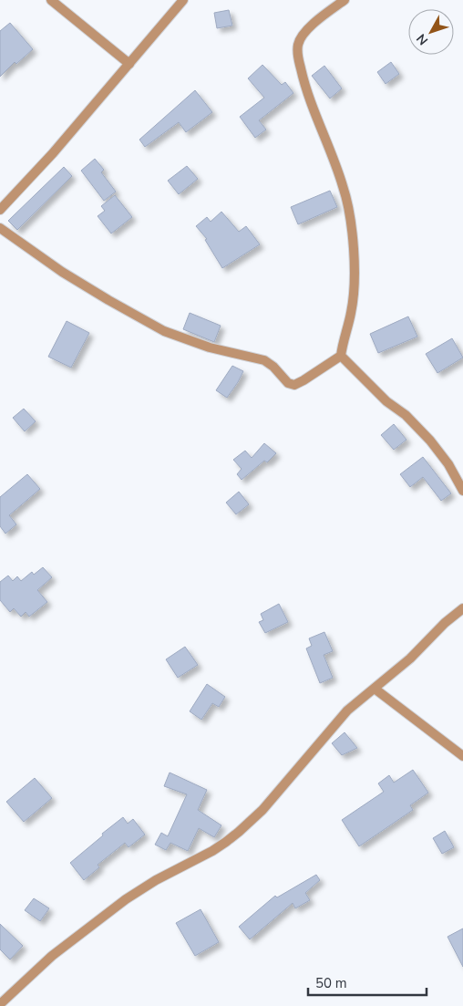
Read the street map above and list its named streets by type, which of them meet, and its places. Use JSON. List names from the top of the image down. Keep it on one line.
{"scale_bar":"50 m","north":"bottom left"}
